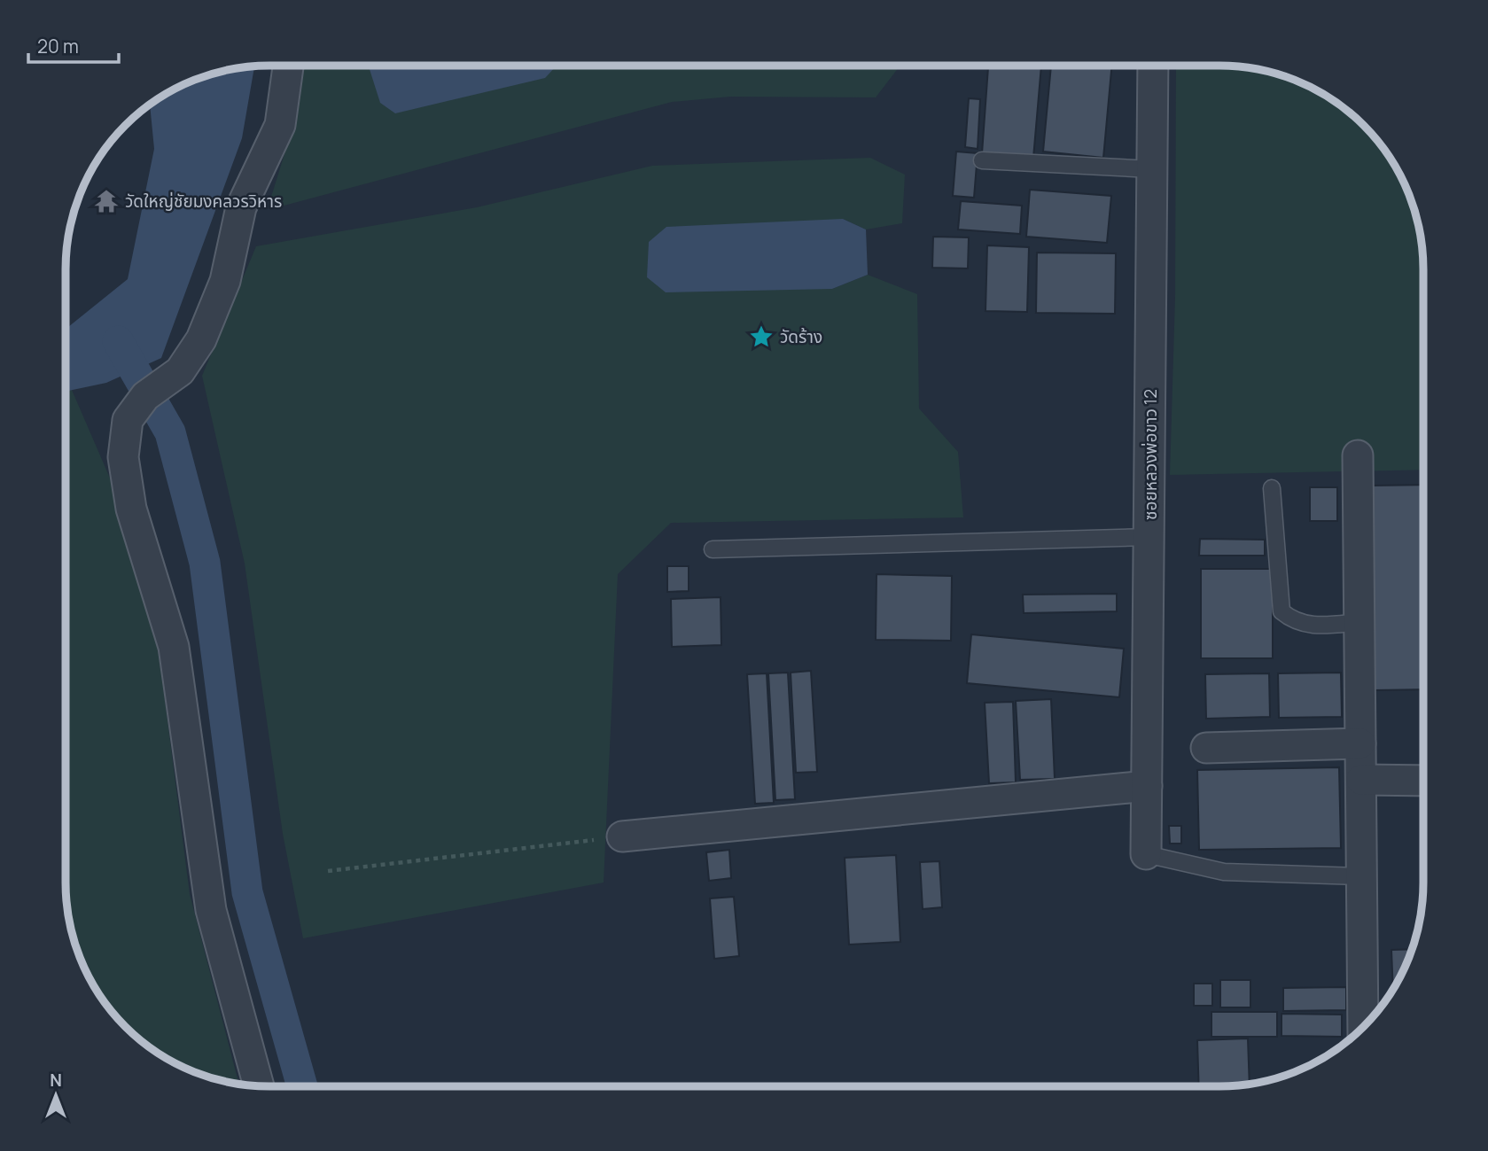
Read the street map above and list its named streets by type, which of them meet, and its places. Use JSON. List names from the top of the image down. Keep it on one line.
{"streets":{"street":["ซอยหลวงพ่อขาว 12"]},"places":{"temple":["วัดใหญ่ชัยมงคลวรวิหาร"],"place":["วัดร้าง"]},"scale_bar":"20 m","north":"top"}
